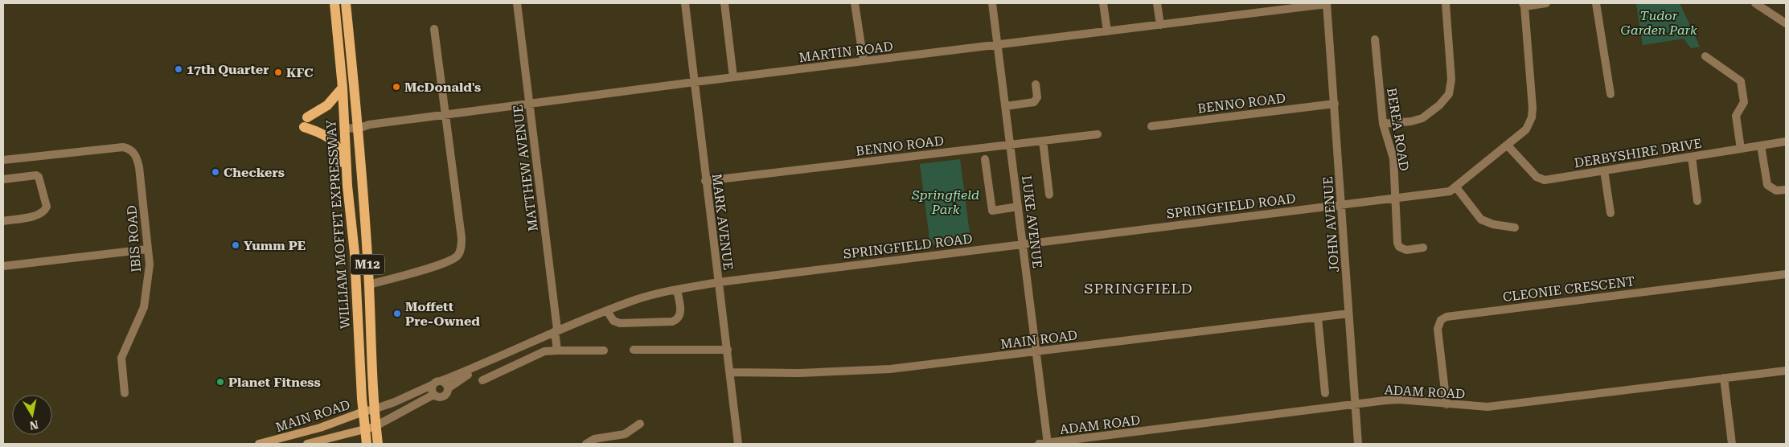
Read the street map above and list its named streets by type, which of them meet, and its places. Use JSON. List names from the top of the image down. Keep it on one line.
{"streets":{"main road":["WILLIAM MOFFET EXPRESSWAY","M12","MAIN ROAD"],"street":["MARTIN ROAD","BENNO ROAD","BEREA ROAD","DERBYSHIRE DRIVE","MATTHEW AVENUE","SPRINGFIELD ROAD","MARK AVENUE","LUKE AVENUE","JOHN AVENUE","IBIS ROAD","CLEONIE CRESCENT","ADAM ROAD"]},"crossings":[["MARTIN ROAD","MATTHEW AVENUE"],["MARTIN ROAD","MARK AVENUE"],["MARTIN ROAD","LUKE AVENUE"],["MARTIN ROAD","WILLIAM MOFFET EXPRESSWAY"],["MARTIN ROAD","JOHN AVENUE"],["MARTIN ROAD","M12"],["BENNO ROAD","MARK AVENUE"],["BENNO ROAD","LUKE AVENUE"],["BENNO ROAD","JOHN AVENUE"],["BEREA ROAD","SPRINGFIELD ROAD"],["MATTHEW AVENUE","SPRINGFIELD ROAD"],["SPRINGFIELD ROAD","MARK AVENUE"],["SPRINGFIELD ROAD","LUKE AVENUE"],["SPRINGFIELD ROAD","WILLIAM MOFFET EXPRESSWAY"],["SPRINGFIELD ROAD","JOHN AVENUE"],["SPRINGFIELD ROAD","M12"],["SPRINGFIELD ROAD","MAIN ROAD"],["MARK AVENUE","MAIN ROAD"],["LUKE AVENUE","MAIN ROAD"],["LUKE AVENUE","ADAM ROAD"],["WILLIAM MOFFET EXPRESSWAY","M12"],["WILLIAM MOFFET EXPRESSWAY","MAIN ROAD"],["JOHN AVENUE","MAIN ROAD"],["JOHN AVENUE","ADAM ROAD"],["M12","MAIN ROAD"],["CLEONIE CRESCENT","ADAM ROAD"]],"districts":["SPRINGFIELD"],"parks":["Tudor Garden Park","Springfield Park"],"places":["17th Quarter","KFC","McDonald's","Checkers","Yumm PE","Moffett Pre-Owned","Planet Fitness"],"north":"bottom"}
